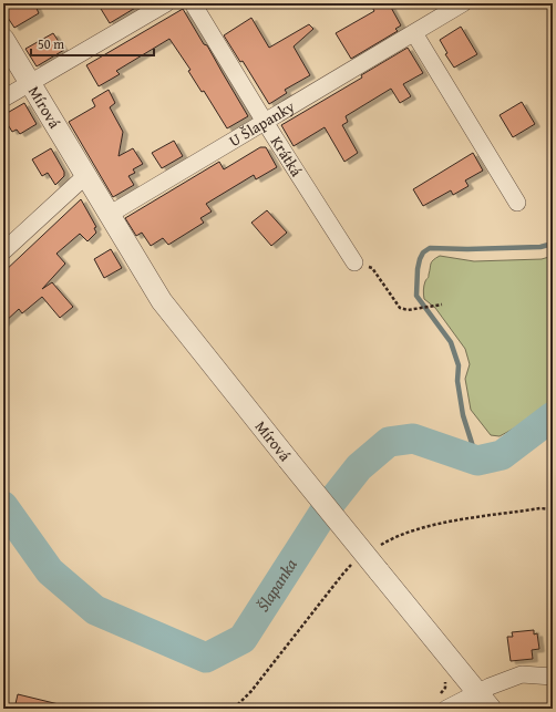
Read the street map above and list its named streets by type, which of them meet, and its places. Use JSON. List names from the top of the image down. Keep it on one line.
{"streets":{"street":["Mírová","U Šlapanky","Krátká"]},"crossings":[["Mírová","U Šlapanky"],["U Šlapanky","Krátká"]],"water":["Šlapanka"],"scale_bar":"50 m"}
